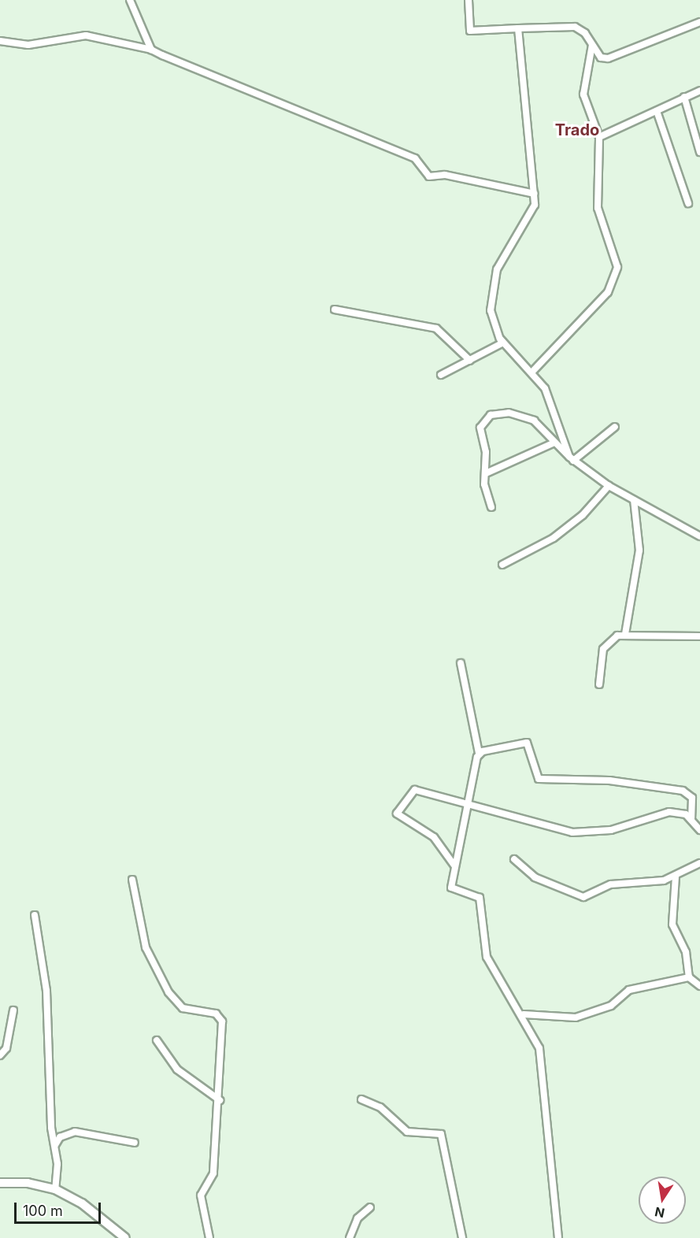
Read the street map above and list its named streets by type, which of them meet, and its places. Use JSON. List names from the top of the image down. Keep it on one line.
{"districts":["Trado"],"scale_bar":"100 m","north":"bottom"}
